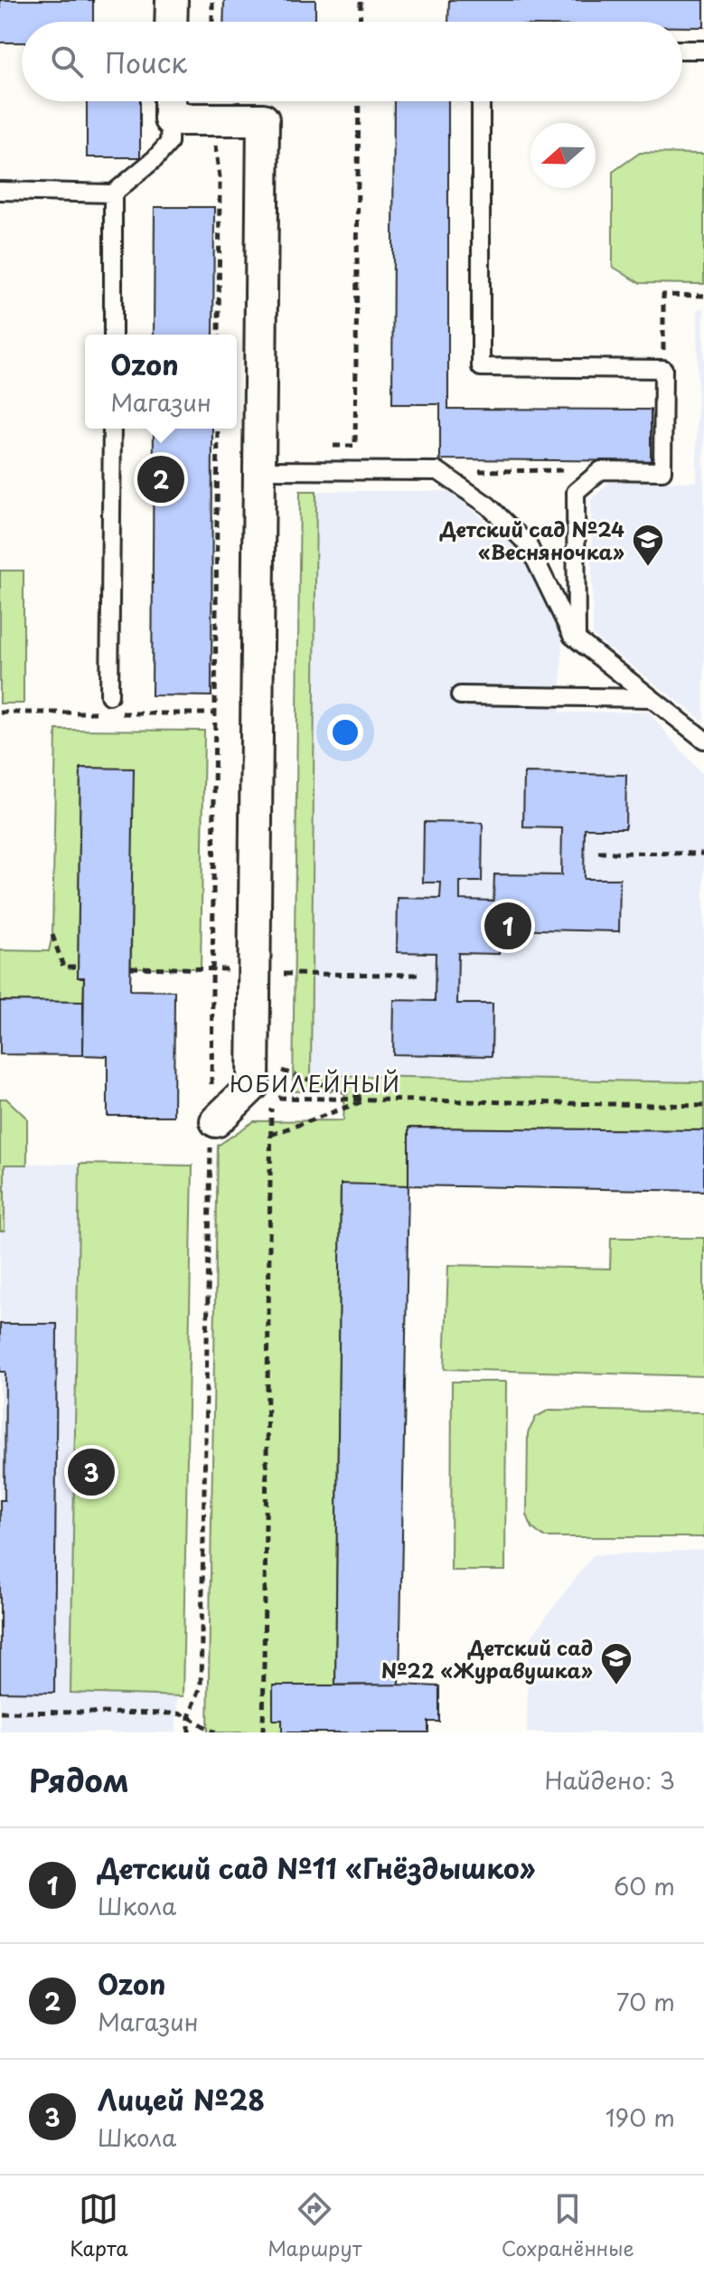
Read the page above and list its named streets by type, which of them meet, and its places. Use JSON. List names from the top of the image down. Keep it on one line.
{"districts":["ЮБИЛЕЙНЫЙ"],"places":{"school or university":["Детский сад №24 «Весняночка»","Детский сад №22 «Журавушка»"]},"north":"left","page":{"search":"Поиск","popup":["Ozon","Магазин"],"pins":["2","1","3"],"heading":["Рядом","Найдено: 3"],"list":[{"mark":"1","name":"Детский сад №11 «Гнёздышко»","note":"Школа","value":"60 m"},{"mark":"2","name":"Ozon","note":"Магазин","value":"70 m"},{"mark":"3","name":"Лицей №28","note":"Школа","value":"190 m"}],"nav":["Карта","Маршрут","Сохранённые"]}}
